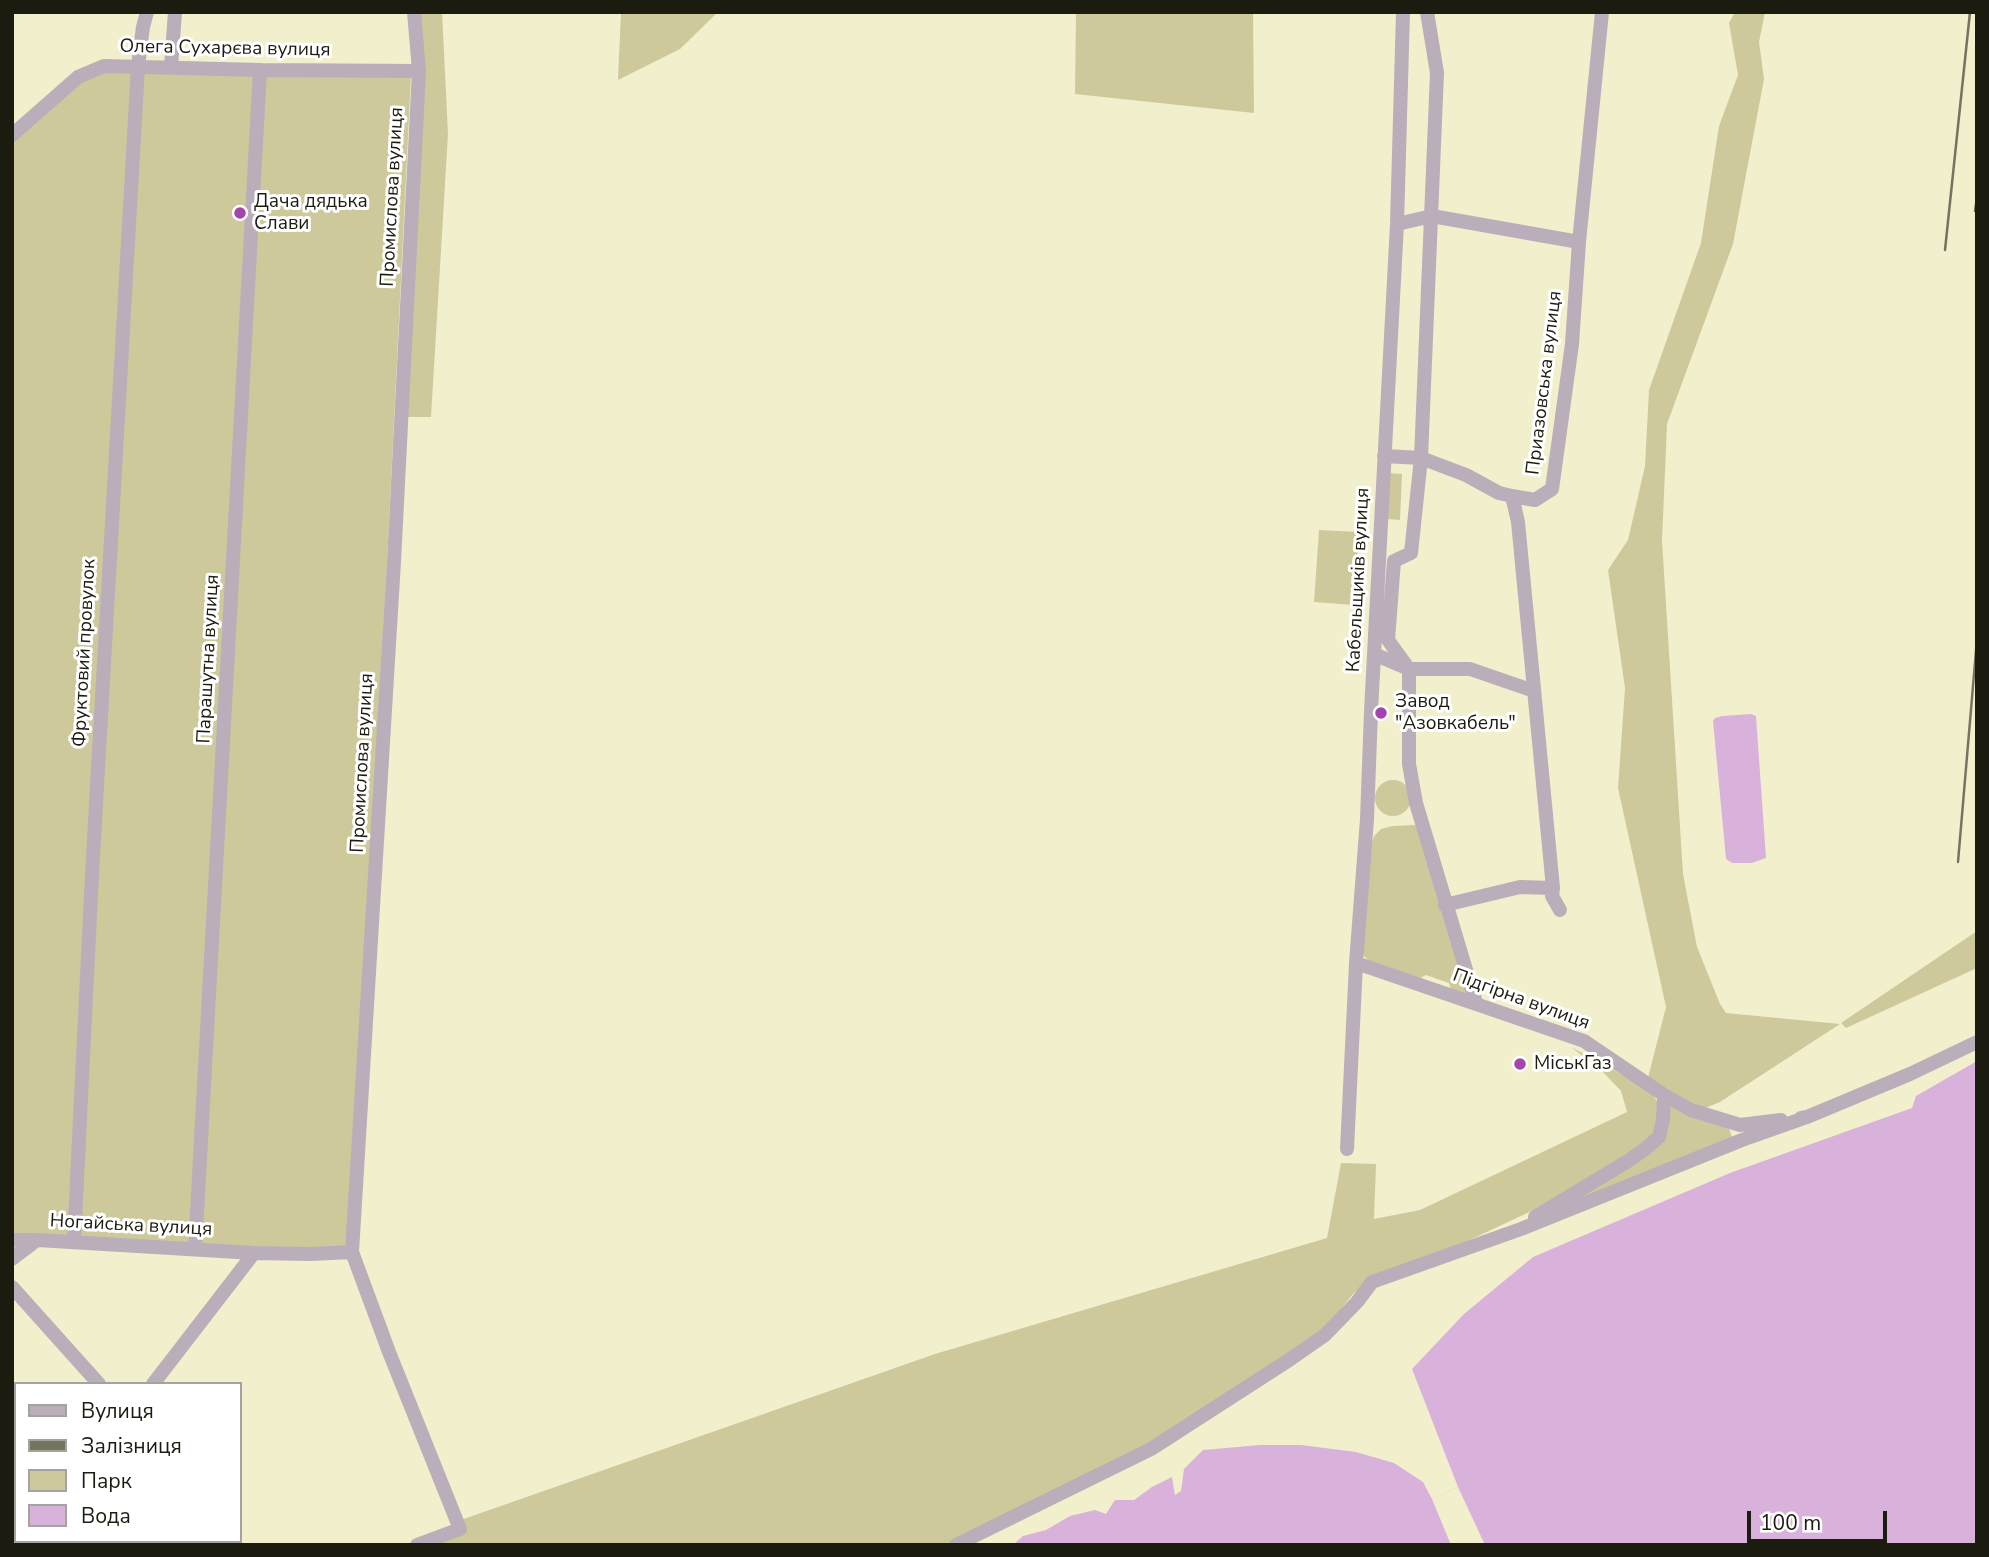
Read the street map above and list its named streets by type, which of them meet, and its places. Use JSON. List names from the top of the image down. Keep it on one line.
{"streets":{"street":["Олега Сухарєва вулиця","Промислова вулиця","Приазовська вулиця","Кабельщиків вулиця","Фруктовий провулок","Парашутна вулиця","Підгірна вулиця","Ногайська вулиця"]},"crossings":[["Олега Сухарєва вулиця","Промислова вулиця"],["Олега Сухарєва вулиця","Фруктовий провулок"],["Олега Сухарєва вулиця","Парашутна вулиця"],["Кабельщиків вулиця","Підгірна вулиця"],["Фруктовий провулок","Ногайська вулиця"],["Парашутна вулиця","Ногайська вулиця"]],"places":["Дача дядька Слави","Завод \"Азовкабель\"","МіськГаз"],"legend":["Вулиця","Залізниця","Парк","Вода"],"scale_bar":"100 m"}
